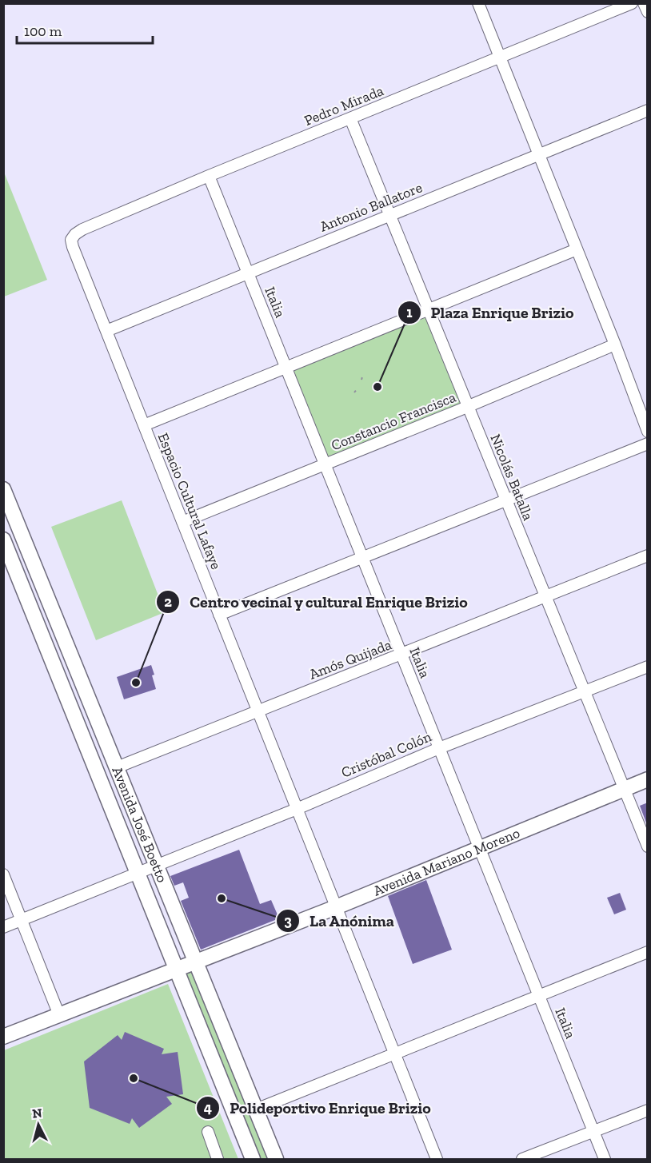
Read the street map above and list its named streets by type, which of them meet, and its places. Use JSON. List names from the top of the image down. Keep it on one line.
{"streets":{"main road":["Avenida José Boetto","Avenida Mariano Moreno"],"street":["Pedro Mirada","Antonio Ballatore","Italia","Constancio Francisca","Nicolás Batalla","Espacio Cultural Lafaye","Amós Quijada","Cristóbal Colón"]},"crossings":[["Pedro Mirada","Italia"],["Pedro Mirada","Nicolás Batalla"],["Pedro Mirada","Espacio Cultural Lafaye"],["Antonio Ballatore","Italia"],["Antonio Ballatore","Nicolás Batalla"],["Antonio Ballatore","Espacio Cultural Lafaye"],["Italia","Constancio Francisca"],["Italia","Amós Quijada"],["Italia","Cristóbal Colón"],["Italia","Avenida Mariano Moreno"],["Constancio Francisca","Nicolás Batalla"],["Constancio Francisca","Espacio Cultural Lafaye"],["Nicolás Batalla","Amós Quijada"],["Nicolás Batalla","Cristóbal Colón"],["Nicolás Batalla","Avenida Mariano Moreno"],["Espacio Cultural Lafaye","Amós Quijada"],["Espacio Cultural Lafaye","Cristóbal Colón"],["Espacio Cultural Lafaye","Avenida Mariano Moreno"],["Amós Quijada","Avenida José Boetto"],["Cristóbal Colón","Avenida José Boetto"],["Avenida José Boetto","Avenida Mariano Moreno"]],"places":["Plaza Enrique Brizio","Centro vecinal y cultural Enrique Brizio","La Anónima","Polideportivo Enrique Brizio"],"scale_bar":"100 m","north":"top"}
